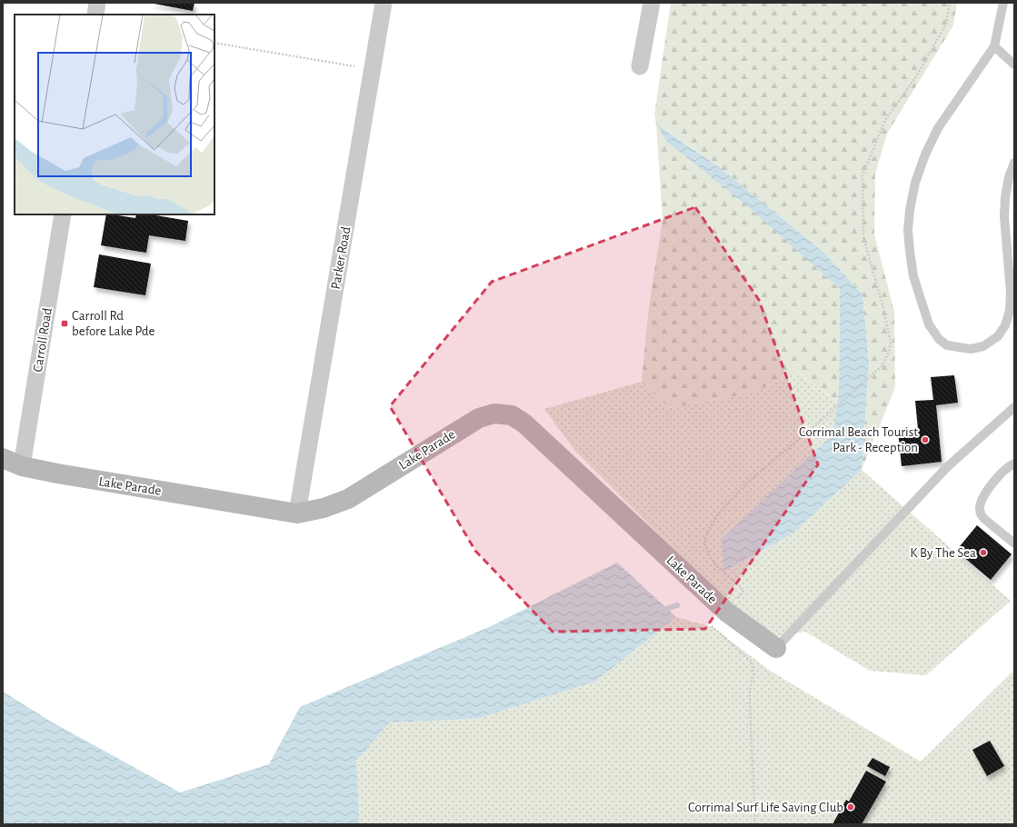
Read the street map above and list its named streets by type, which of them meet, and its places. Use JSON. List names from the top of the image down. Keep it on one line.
{"streets":{"main road":["Lake Parade"],"street":["Parker Road","Carroll Road"]},"crossings":[["Parker Road","Lake Parade"],["Carroll Road","Lake Parade"]],"places":{"transit":["Carroll Rd before Lake Pde"],"other":["Corrimal Beach Tourist Park - Reception","K By The Sea","Corrimal Surf Life Saving Club"]}}
